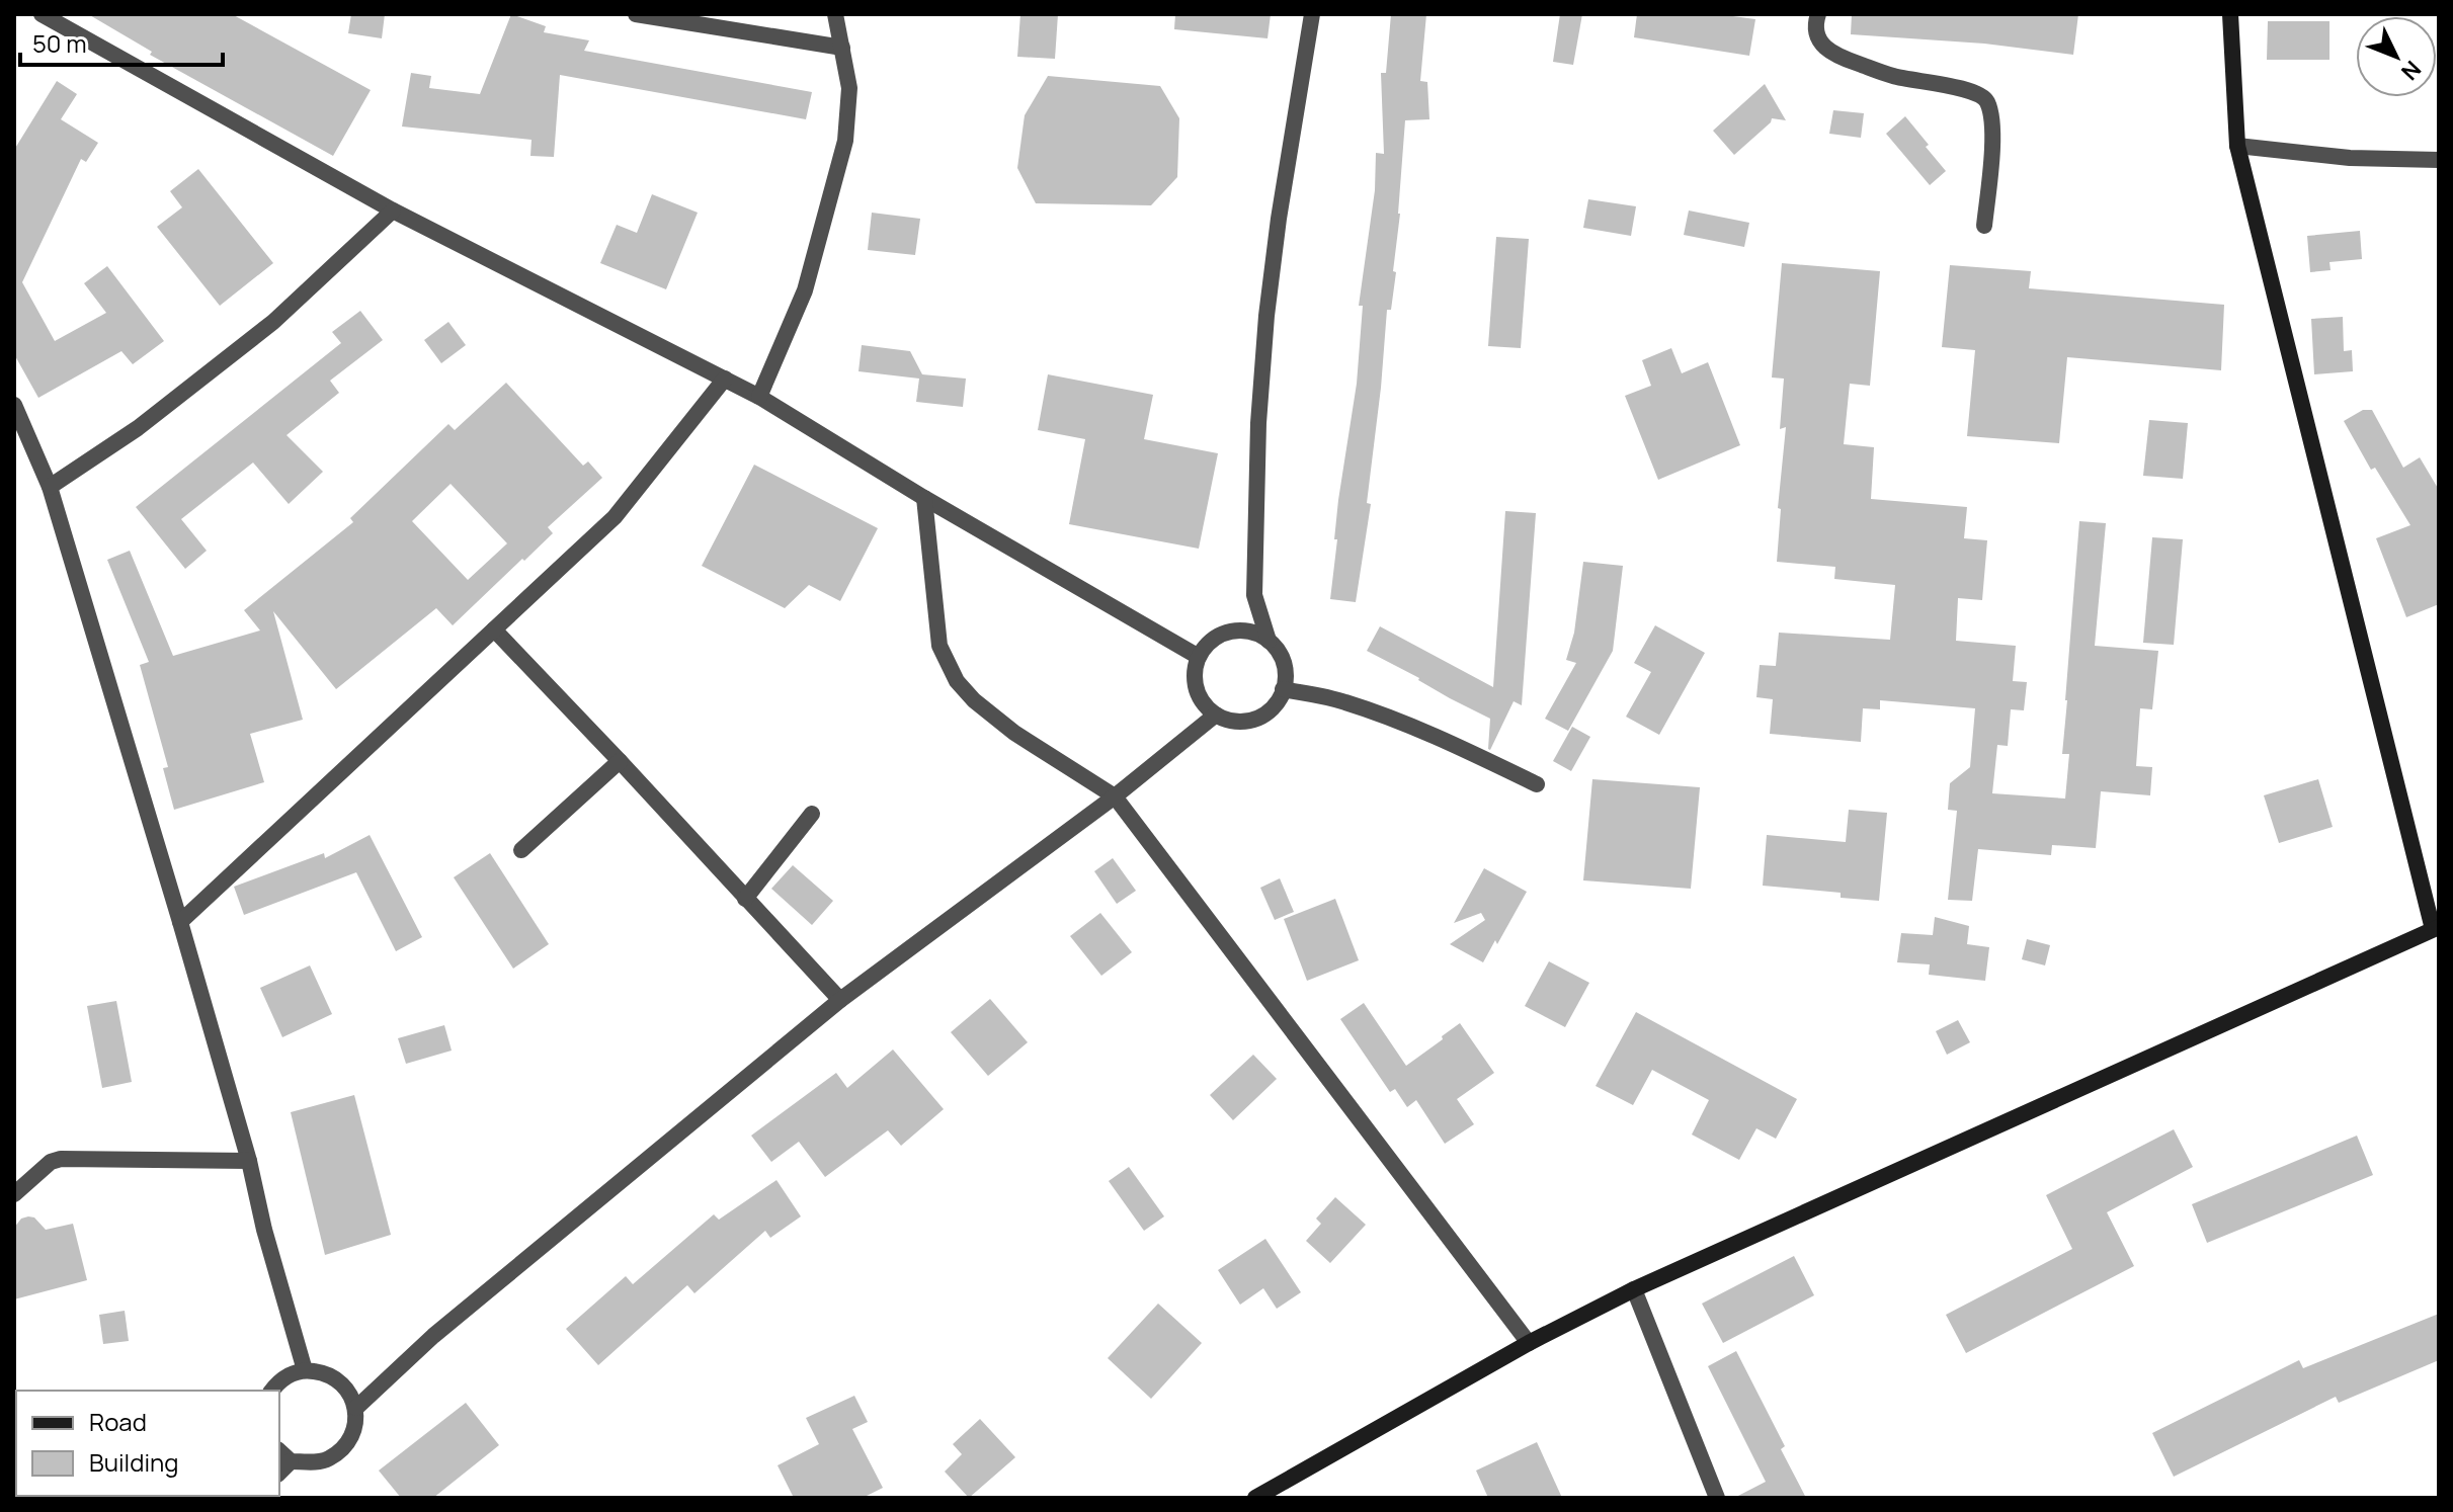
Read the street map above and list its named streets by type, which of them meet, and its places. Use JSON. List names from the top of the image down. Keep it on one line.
{"legend":["Road","Building"],"scale_bar":"50 m","north":"bottom right"}
